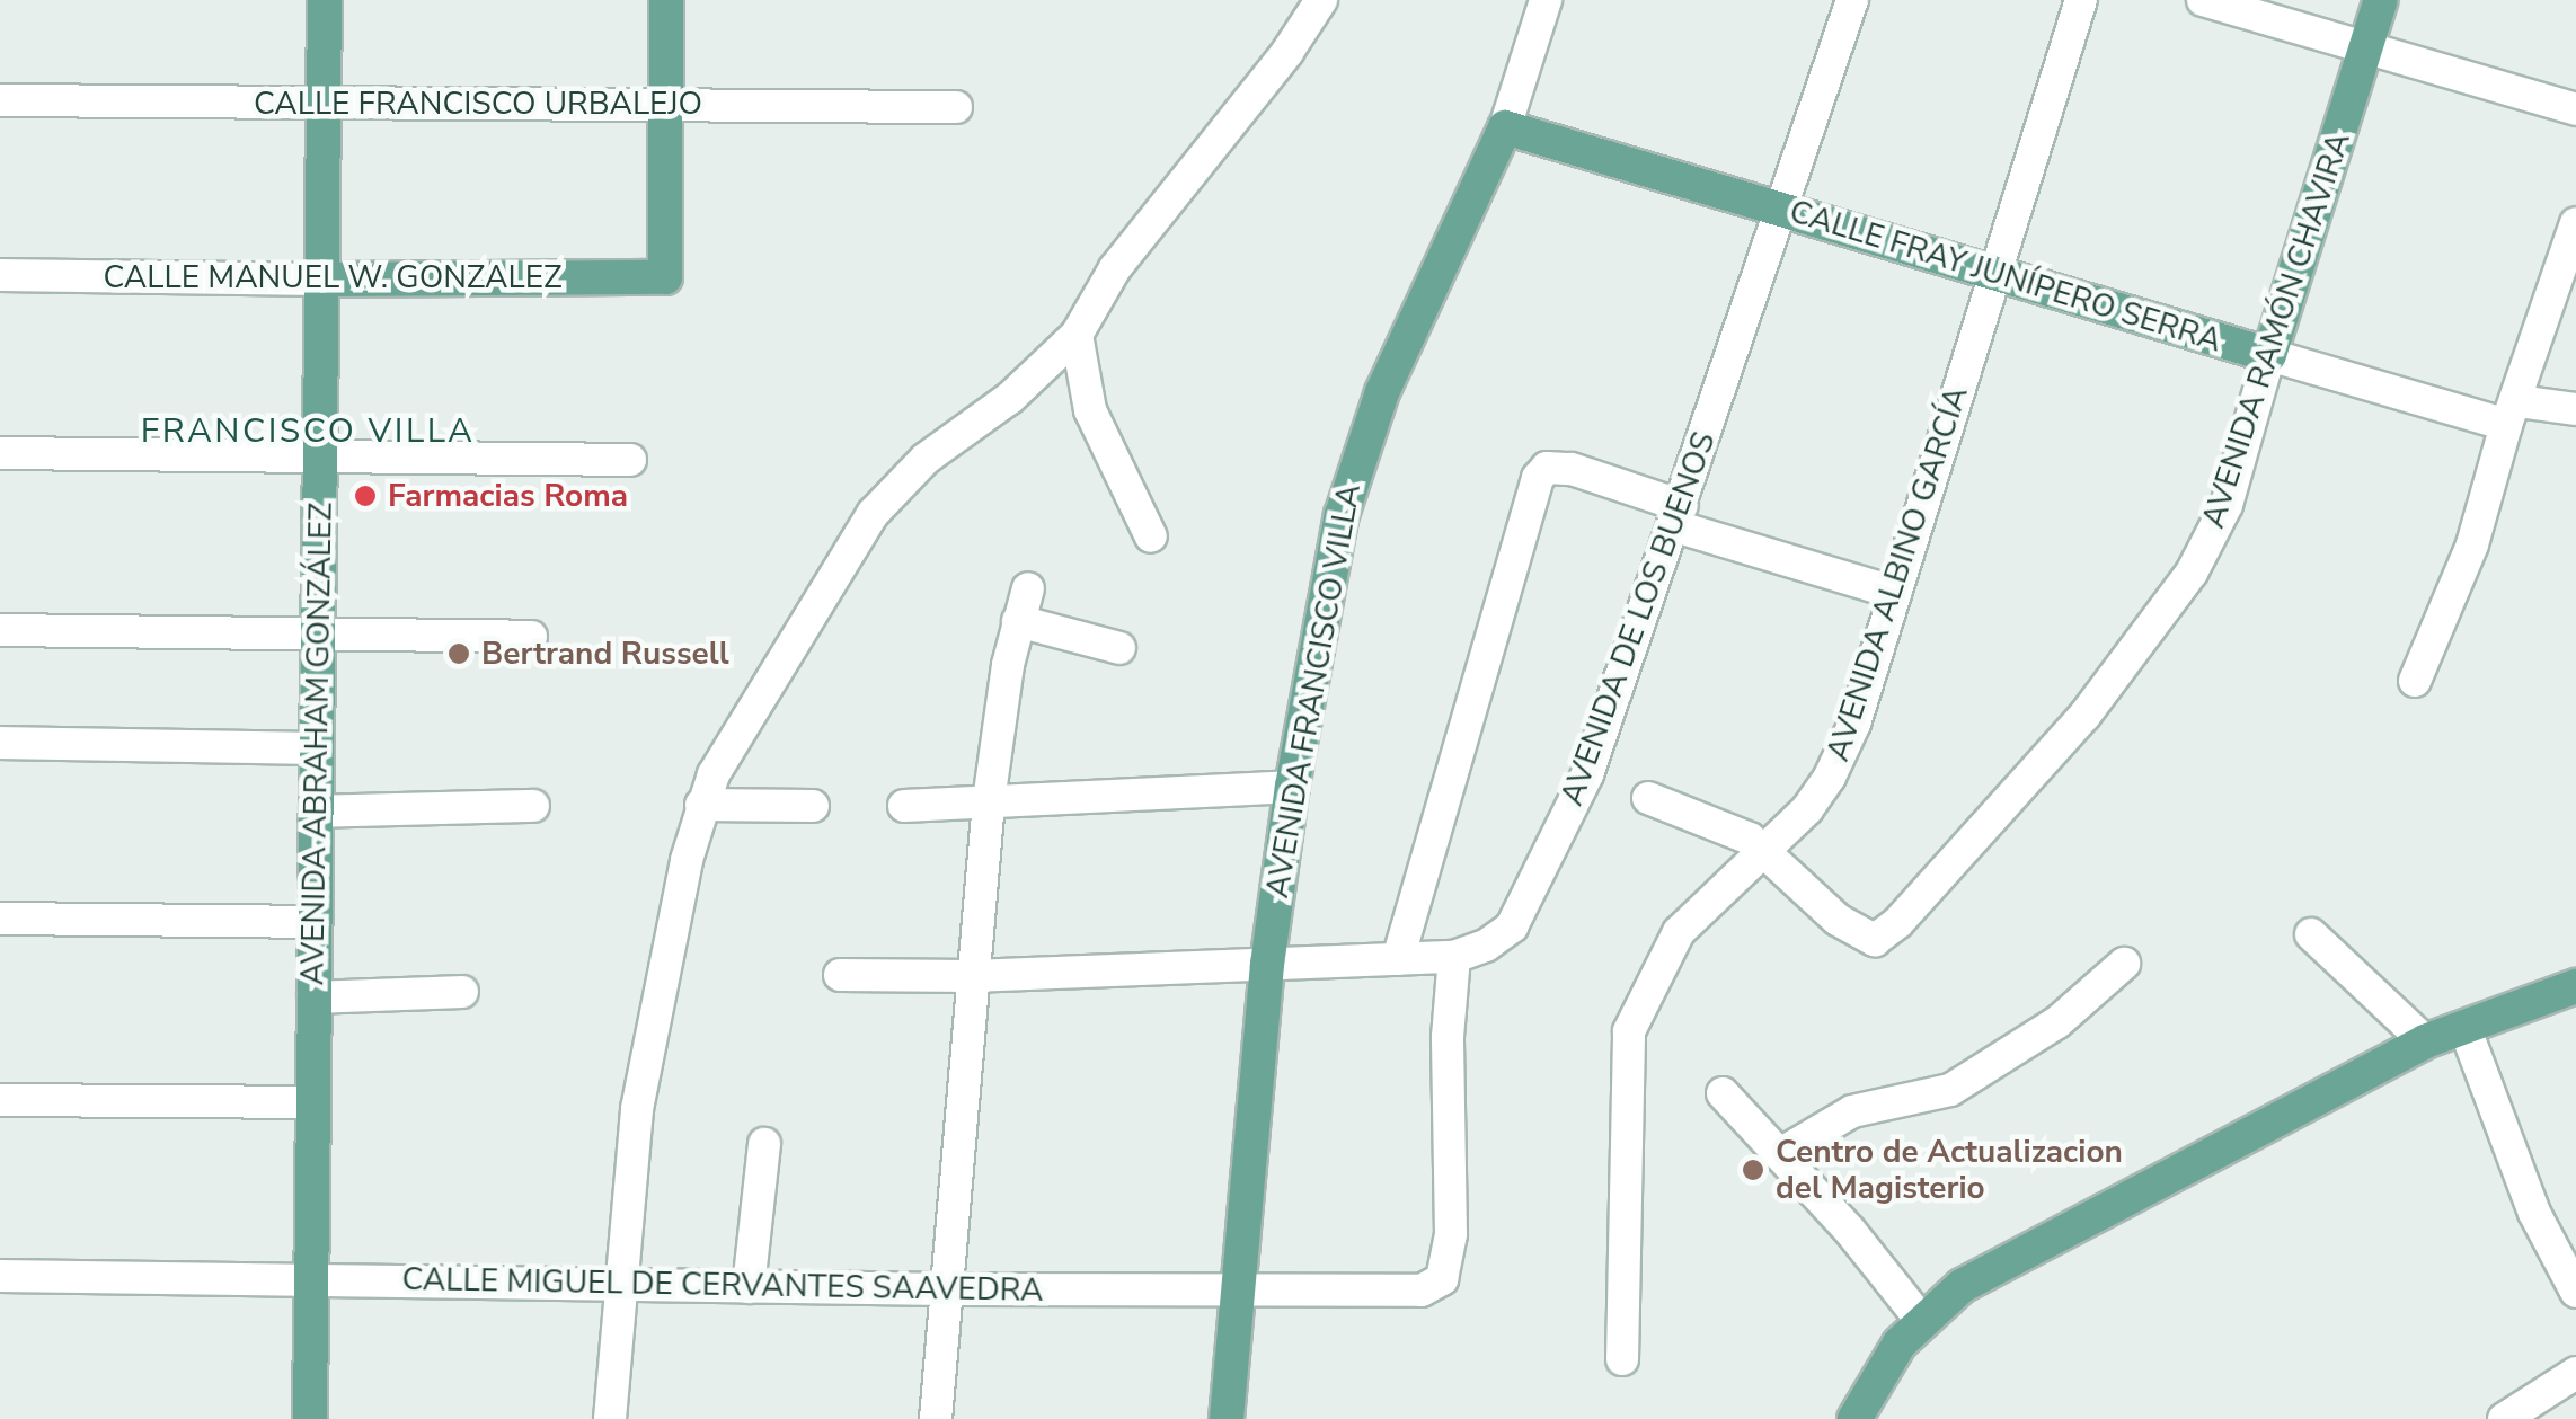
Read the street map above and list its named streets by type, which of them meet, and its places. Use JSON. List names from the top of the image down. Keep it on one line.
{"streets":{"main road":["CALLE FRAY JUNÍPERO SERRA","CALLE MANUEL W. GONZALEZ","AVENIDA RAMÓN CHAVIRA","AVENIDA FRANCISCO VILLA","AVENIDA ABRAHAM GONZÁLEZ"],"street":["CALLE FRANCISCO URBALEJO","AVENIDA ALBINO GARCÍA","AVENIDA DE LOS BUENOS","CALLE MIGUEL DE CERVANTES SAAVEDRA"]},"crossings":[["CALLE FRANCISCO URBALEJO","CALLE MANUEL W. GONZALEZ"],["CALLE FRANCISCO URBALEJO","AVENIDA ABRAHAM GONZÁLEZ"],["CALLE FRAY JUNÍPERO SERRA","AVENIDA RAMÓN CHAVIRA"],["CALLE FRAY JUNÍPERO SERRA","AVENIDA ALBINO GARCÍA"],["CALLE FRAY JUNÍPERO SERRA","AVENIDA DE LOS BUENOS"],["CALLE FRAY JUNÍPERO SERRA","AVENIDA FRANCISCO VILLA"],["CALLE MANUEL W. GONZALEZ","AVENIDA ABRAHAM GONZÁLEZ"],["AVENIDA RAMÓN CHAVIRA","AVENIDA ALBINO GARCÍA"],["AVENIDA DE LOS BUENOS","CALLE MIGUEL DE CERVANTES SAAVEDRA"],["AVENIDA FRANCISCO VILLA","CALLE MIGUEL DE CERVANTES SAAVEDRA"],["AVENIDA ABRAHAM GONZÁLEZ","CALLE MIGUEL DE CERVANTES SAAVEDRA"]],"districts":["FRANCISCO VILLA"],"places":["Farmacias Roma","Bertrand Russell","Centro de Actualizacion del Magisterio"]}
